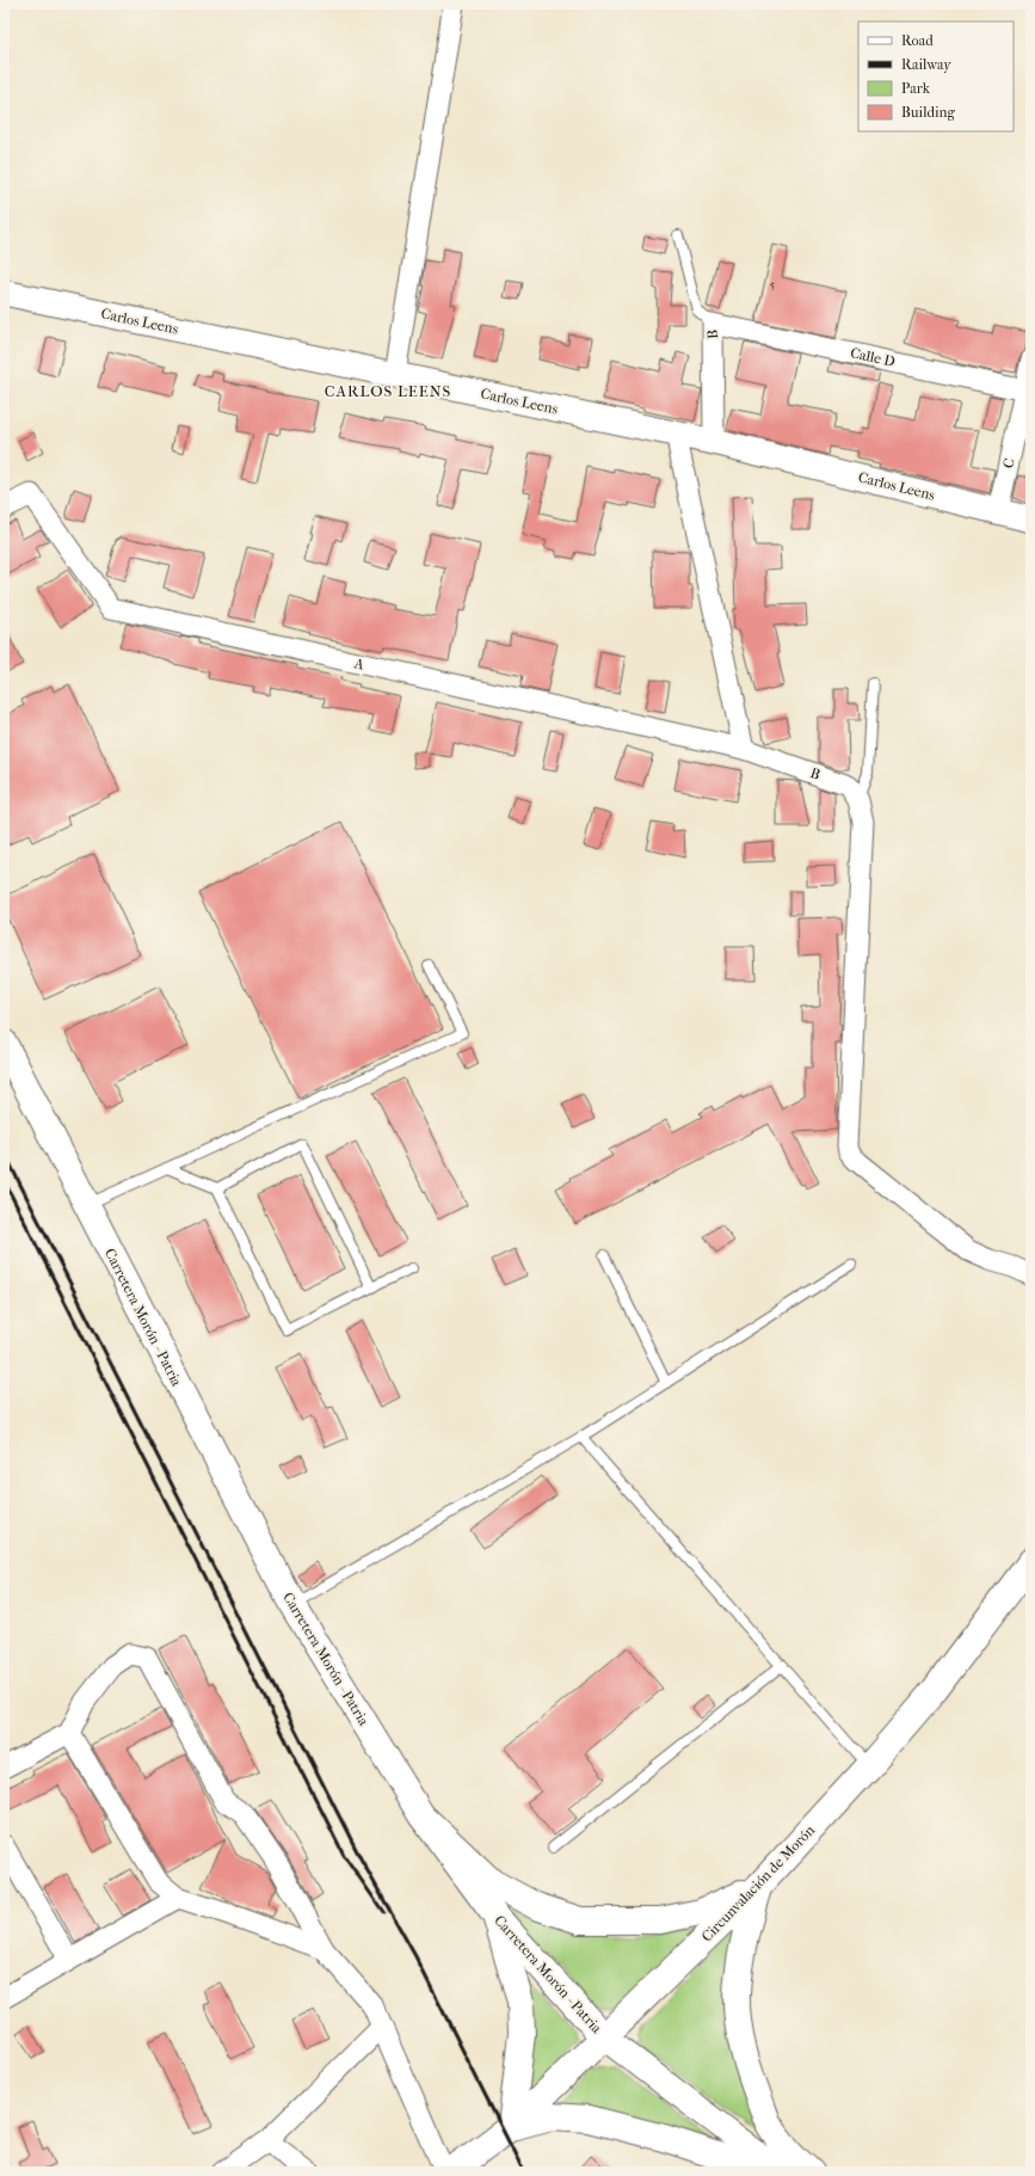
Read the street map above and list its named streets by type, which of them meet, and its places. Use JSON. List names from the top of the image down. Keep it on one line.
{"streets":{"main road":["Carretera Morón - Patria","Circunvalación de Morón"],"street":["Carlos Leens","B","Calle D","C","A"]},"crossings":[["Carlos Leens","B"],["Carlos Leens","C"],["B","Calle D"],["B","A"],["Calle D","C"],["Carretera Morón - Patria","Circunvalación de Morón"]],"districts":["CARLOS LEENS"],"house_numbers":["5"],"legend":["Road","Railway","Park","Building"]}
